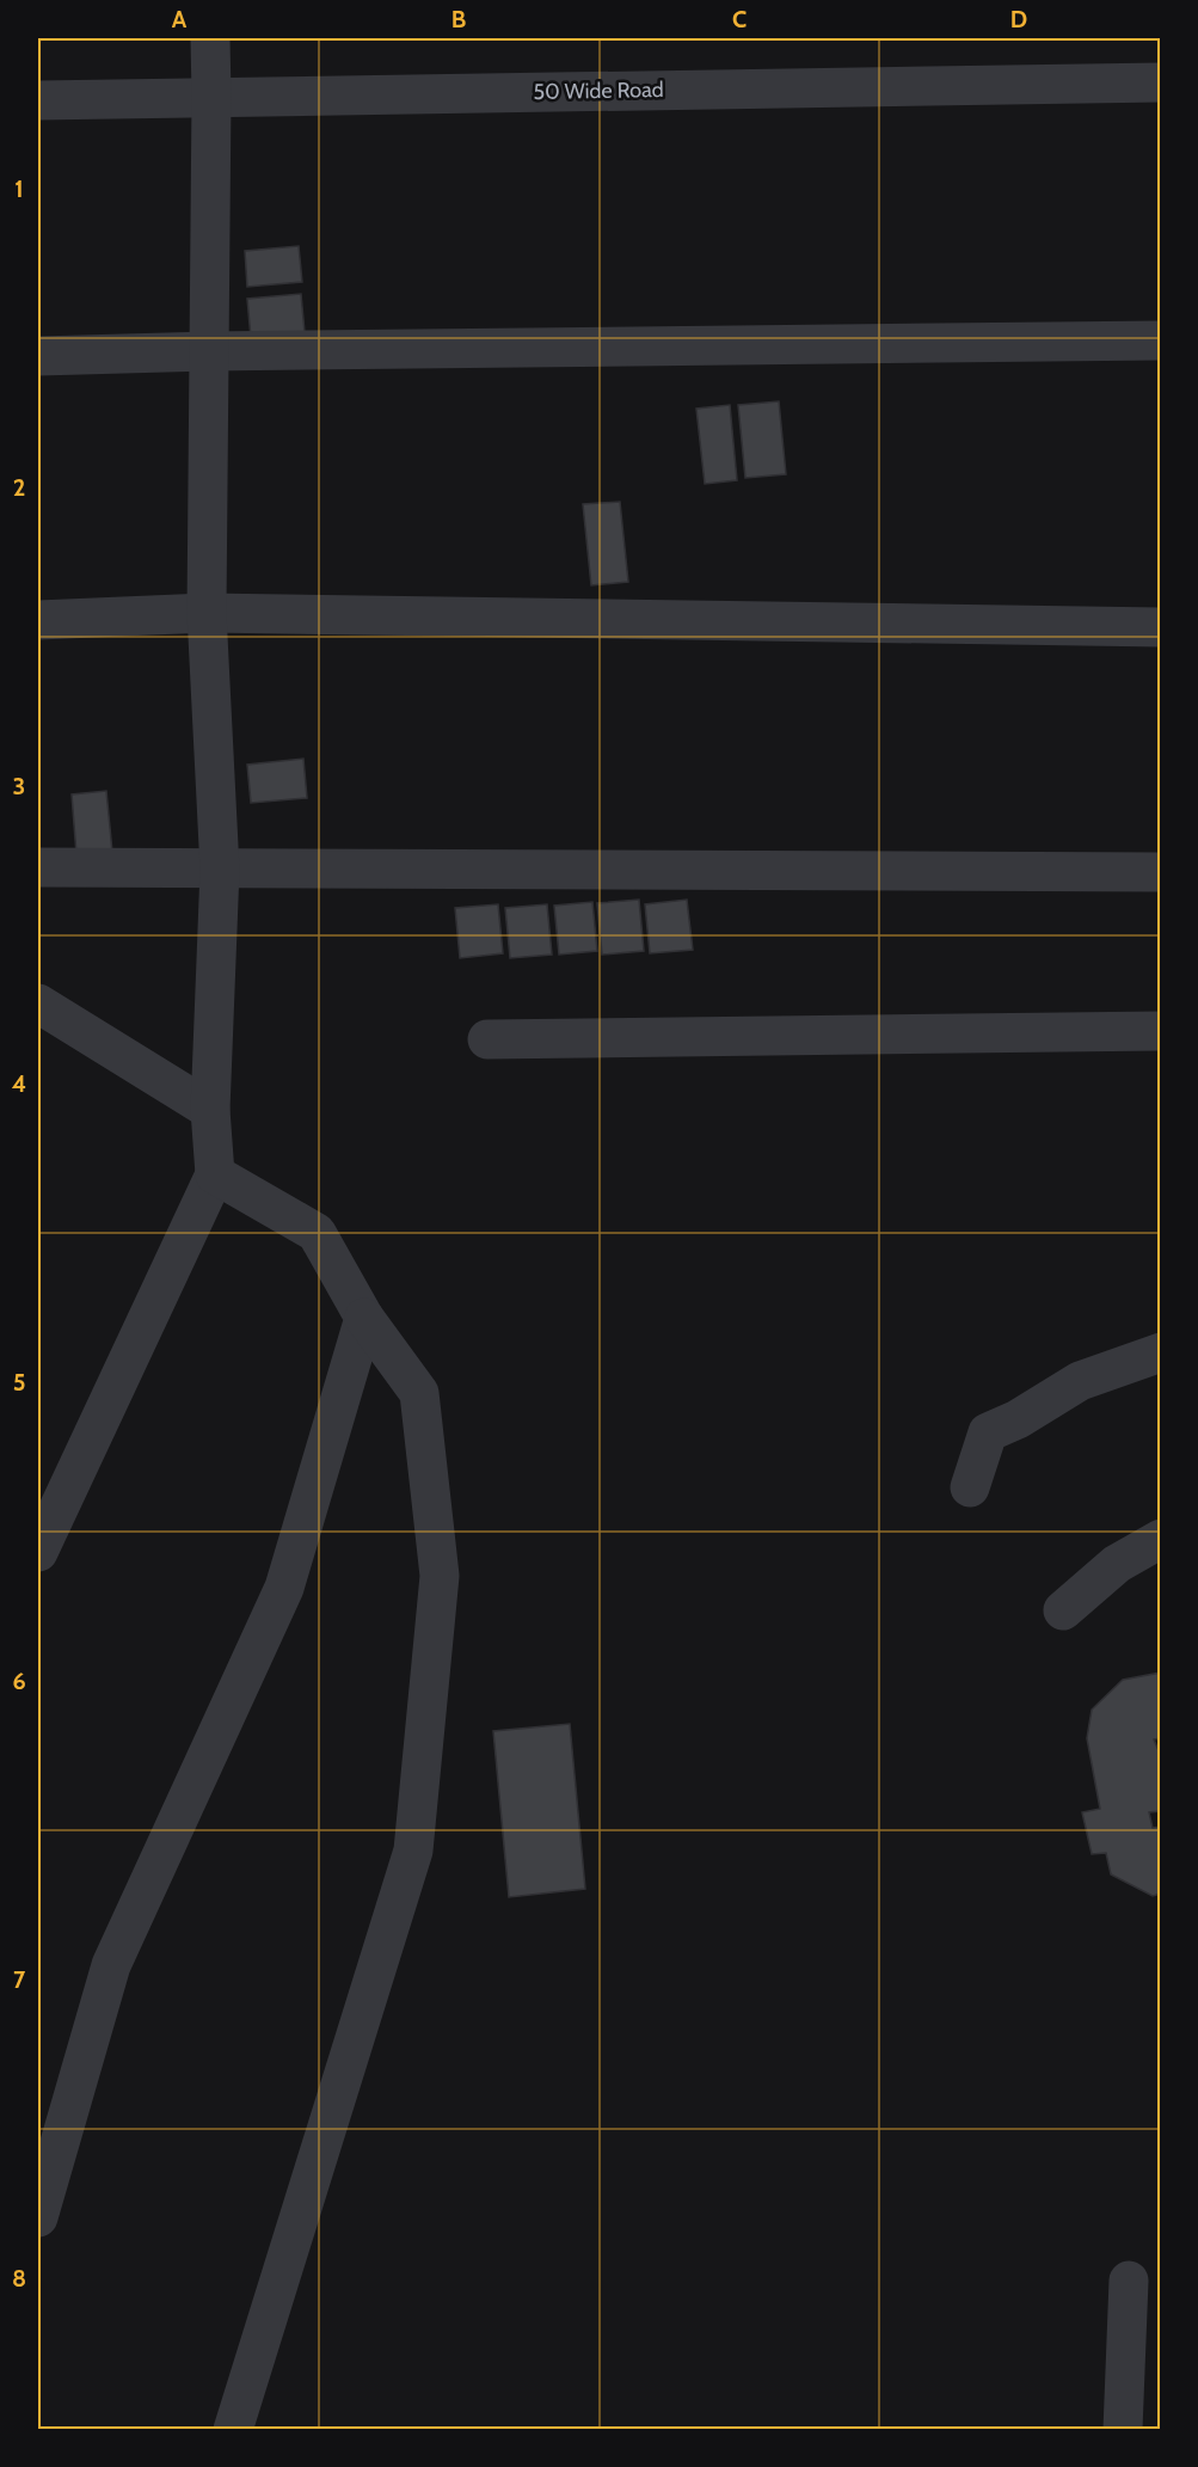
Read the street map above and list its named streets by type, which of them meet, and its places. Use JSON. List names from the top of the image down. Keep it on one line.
{"streets":{"street":["50 Wide Road"]},"grid":{"columns":["A","B","C","D"],"rows":["1","2","3","4","5","6","7","8"]}}
